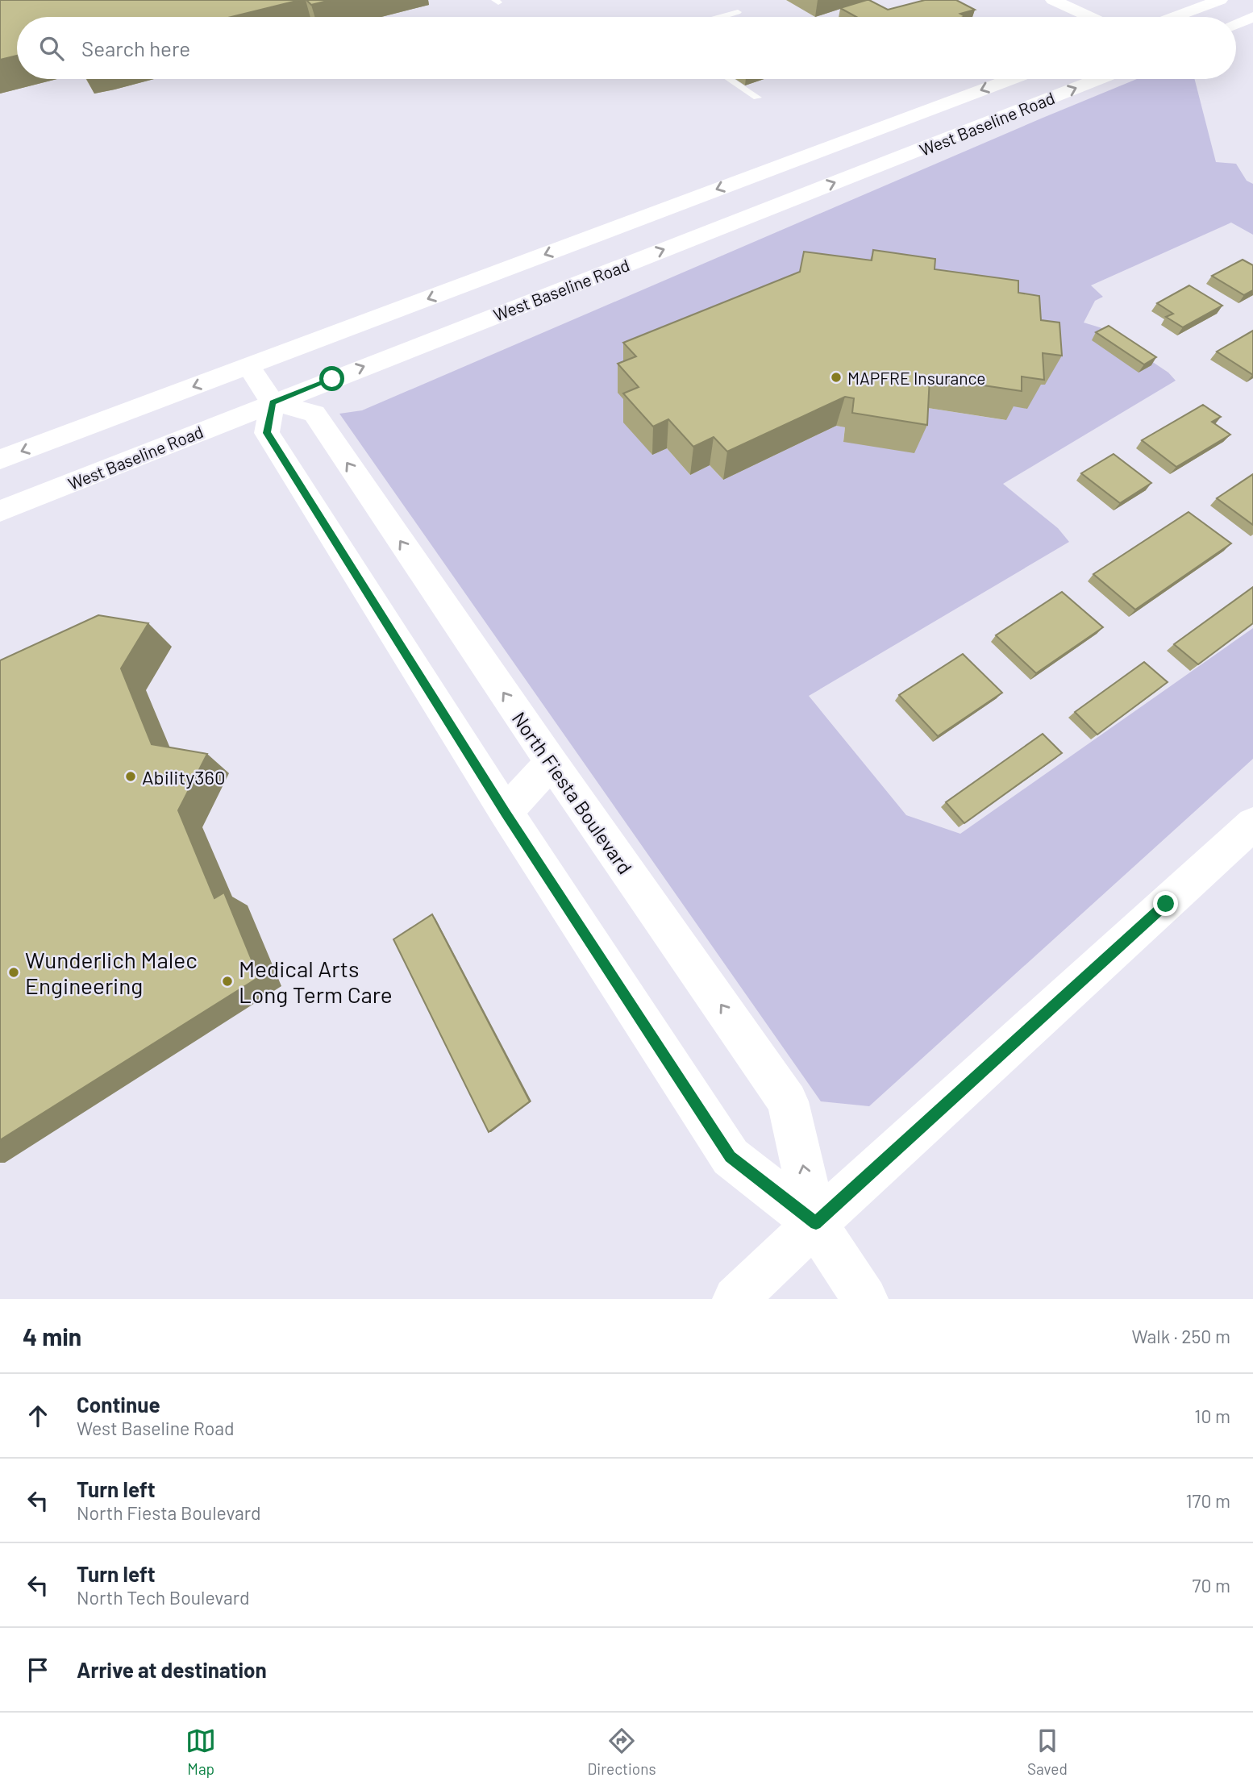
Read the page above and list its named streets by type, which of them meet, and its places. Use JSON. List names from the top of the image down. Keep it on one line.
{"streets":{"main road":["West Baseline Road","North Fiesta Boulevard"]},"crossings":[["West Baseline Road","North Fiesta Boulevard"]],"places":["MAPFRE Insurance","Ability360","Wunderlich Malec Engineering","Medical Arts Long Term Care"],"page":{"search":"Search here","heading":["4 min","Walk · 250 m"],"list":[["Continue","West Baseline Road","10 m"],["Turn left","North Fiesta Boulevard","170 m"],["Turn left","North Tech Boulevard","70 m"],"Arrive at destination"],"nav":["Map","Directions","Saved"]}}
